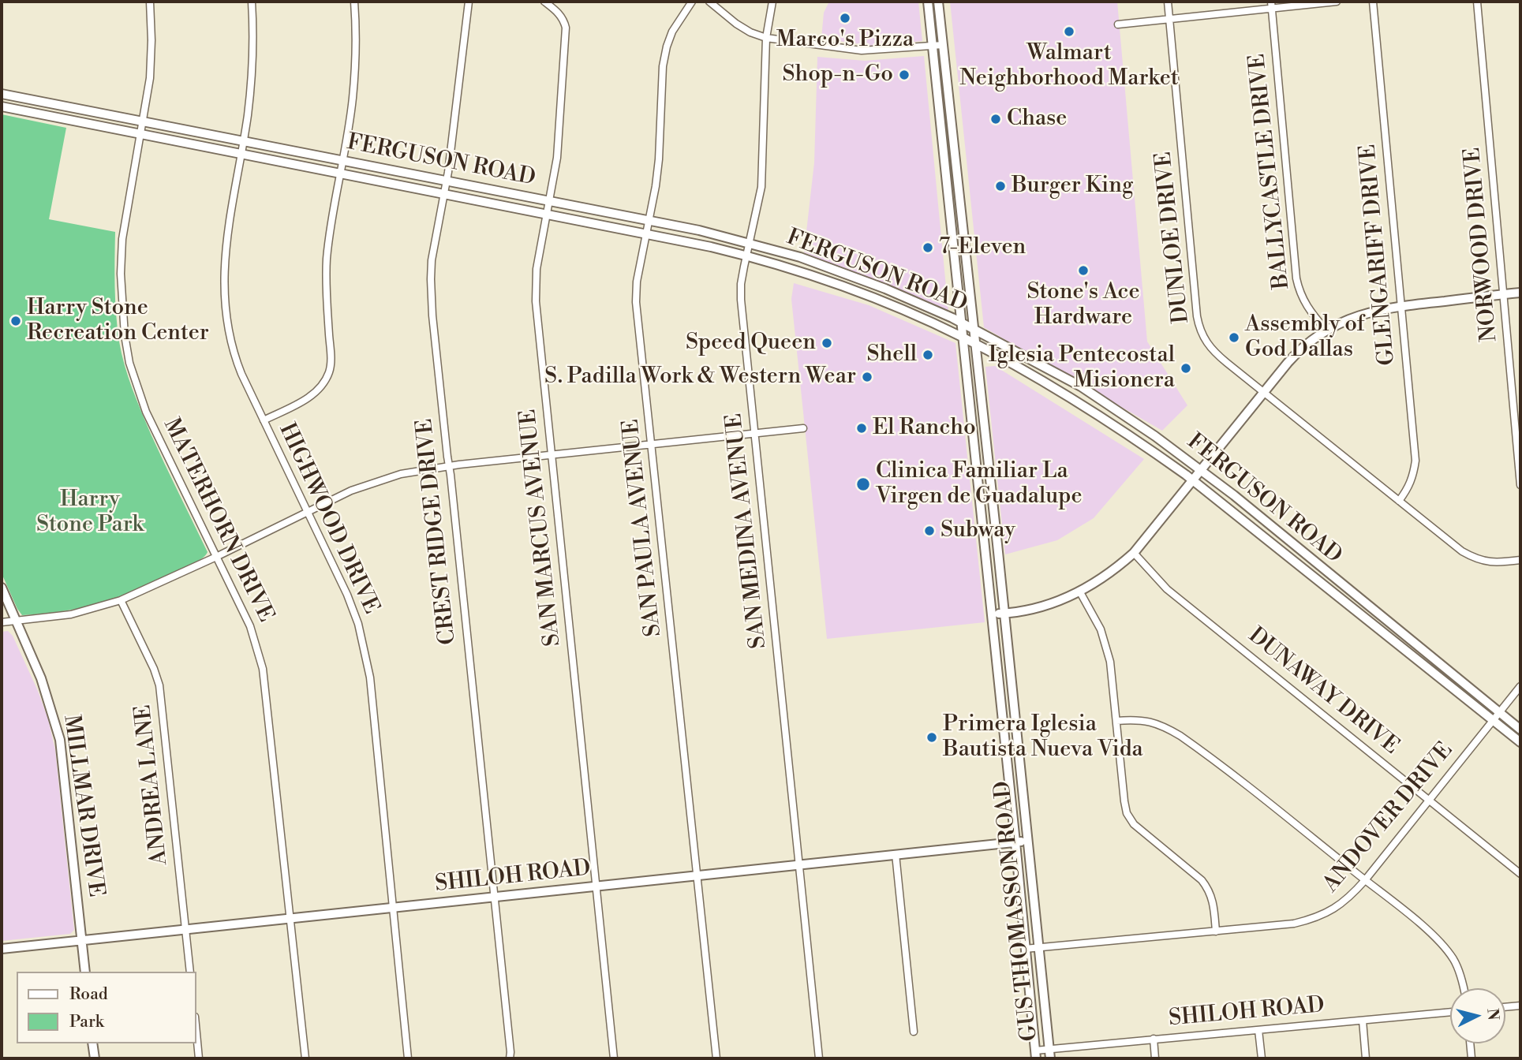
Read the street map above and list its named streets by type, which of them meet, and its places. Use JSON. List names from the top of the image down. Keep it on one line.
{"streets":{"main road":["FERGUSON ROAD","MILLMAR DRIVE","SHILOH ROAD","GUS THOMASSON ROAD"],"street":["BALLYCASTLE DRIVE","DUNLOE DRIVE","NORWOOD DRIVE","GLENGARIFF DRIVE","HIGHWOOD DRIVE","MATERHORN DRIVE","SAN MARCUS AVENUE","SAN PAULA AVENUE","SAN MEDINA AVENUE","CREST RIDGE DRIVE","DUNAWAY DRIVE","ANDREA LANE","ANDOVER DRIVE"]},"crossings":[["FERGUSON ROAD","HIGHWOOD DRIVE"],["FERGUSON ROAD","MATERHORN DRIVE"],["FERGUSON ROAD","SAN MARCUS AVENUE"],["FERGUSON ROAD","SAN PAULA AVENUE"],["FERGUSON ROAD","SAN MEDINA AVENUE"],["FERGUSON ROAD","CREST RIDGE DRIVE"],["FERGUSON ROAD","ANDOVER DRIVE"],["FERGUSON ROAD","GUS THOMASSON ROAD"],["DUNLOE DRIVE","GLENGARIFF DRIVE"],["HIGHWOOD DRIVE","SHILOH ROAD"],["MATERHORN DRIVE","SHILOH ROAD"],["SAN MARCUS AVENUE","SHILOH ROAD"],["SAN PAULA AVENUE","SHILOH ROAD"],["SAN MEDINA AVENUE","SHILOH ROAD"],["CREST RIDGE DRIVE","SHILOH ROAD"],["DUNAWAY DRIVE","ANDOVER DRIVE"],["ANDREA LANE","SHILOH ROAD"],["MILLMAR DRIVE","SHILOH ROAD"],["ANDOVER DRIVE","GUS THOMASSON ROAD"],["SHILOH ROAD","GUS THOMASSON ROAD"]],"parks":["Harry Stone Park"],"places":["Marco's Pizza","Walmart Neighborhood Market","Shop-n-Go","Chase","Burger King","7-Eleven","Stone's Ace Hardware","Harry Stone Recreation Center","Assembly of God Dallas","Speed Queen","Shell","Iglesia Pentecostal Misionera","S. Padilla Work & Western Wear","El Rancho","Clinica Familiar La Virgen de Guadalupe","Subway","Primera Iglesia Bautista Nueva Vida"],"legend":["Road","Park"],"north":"right"}
